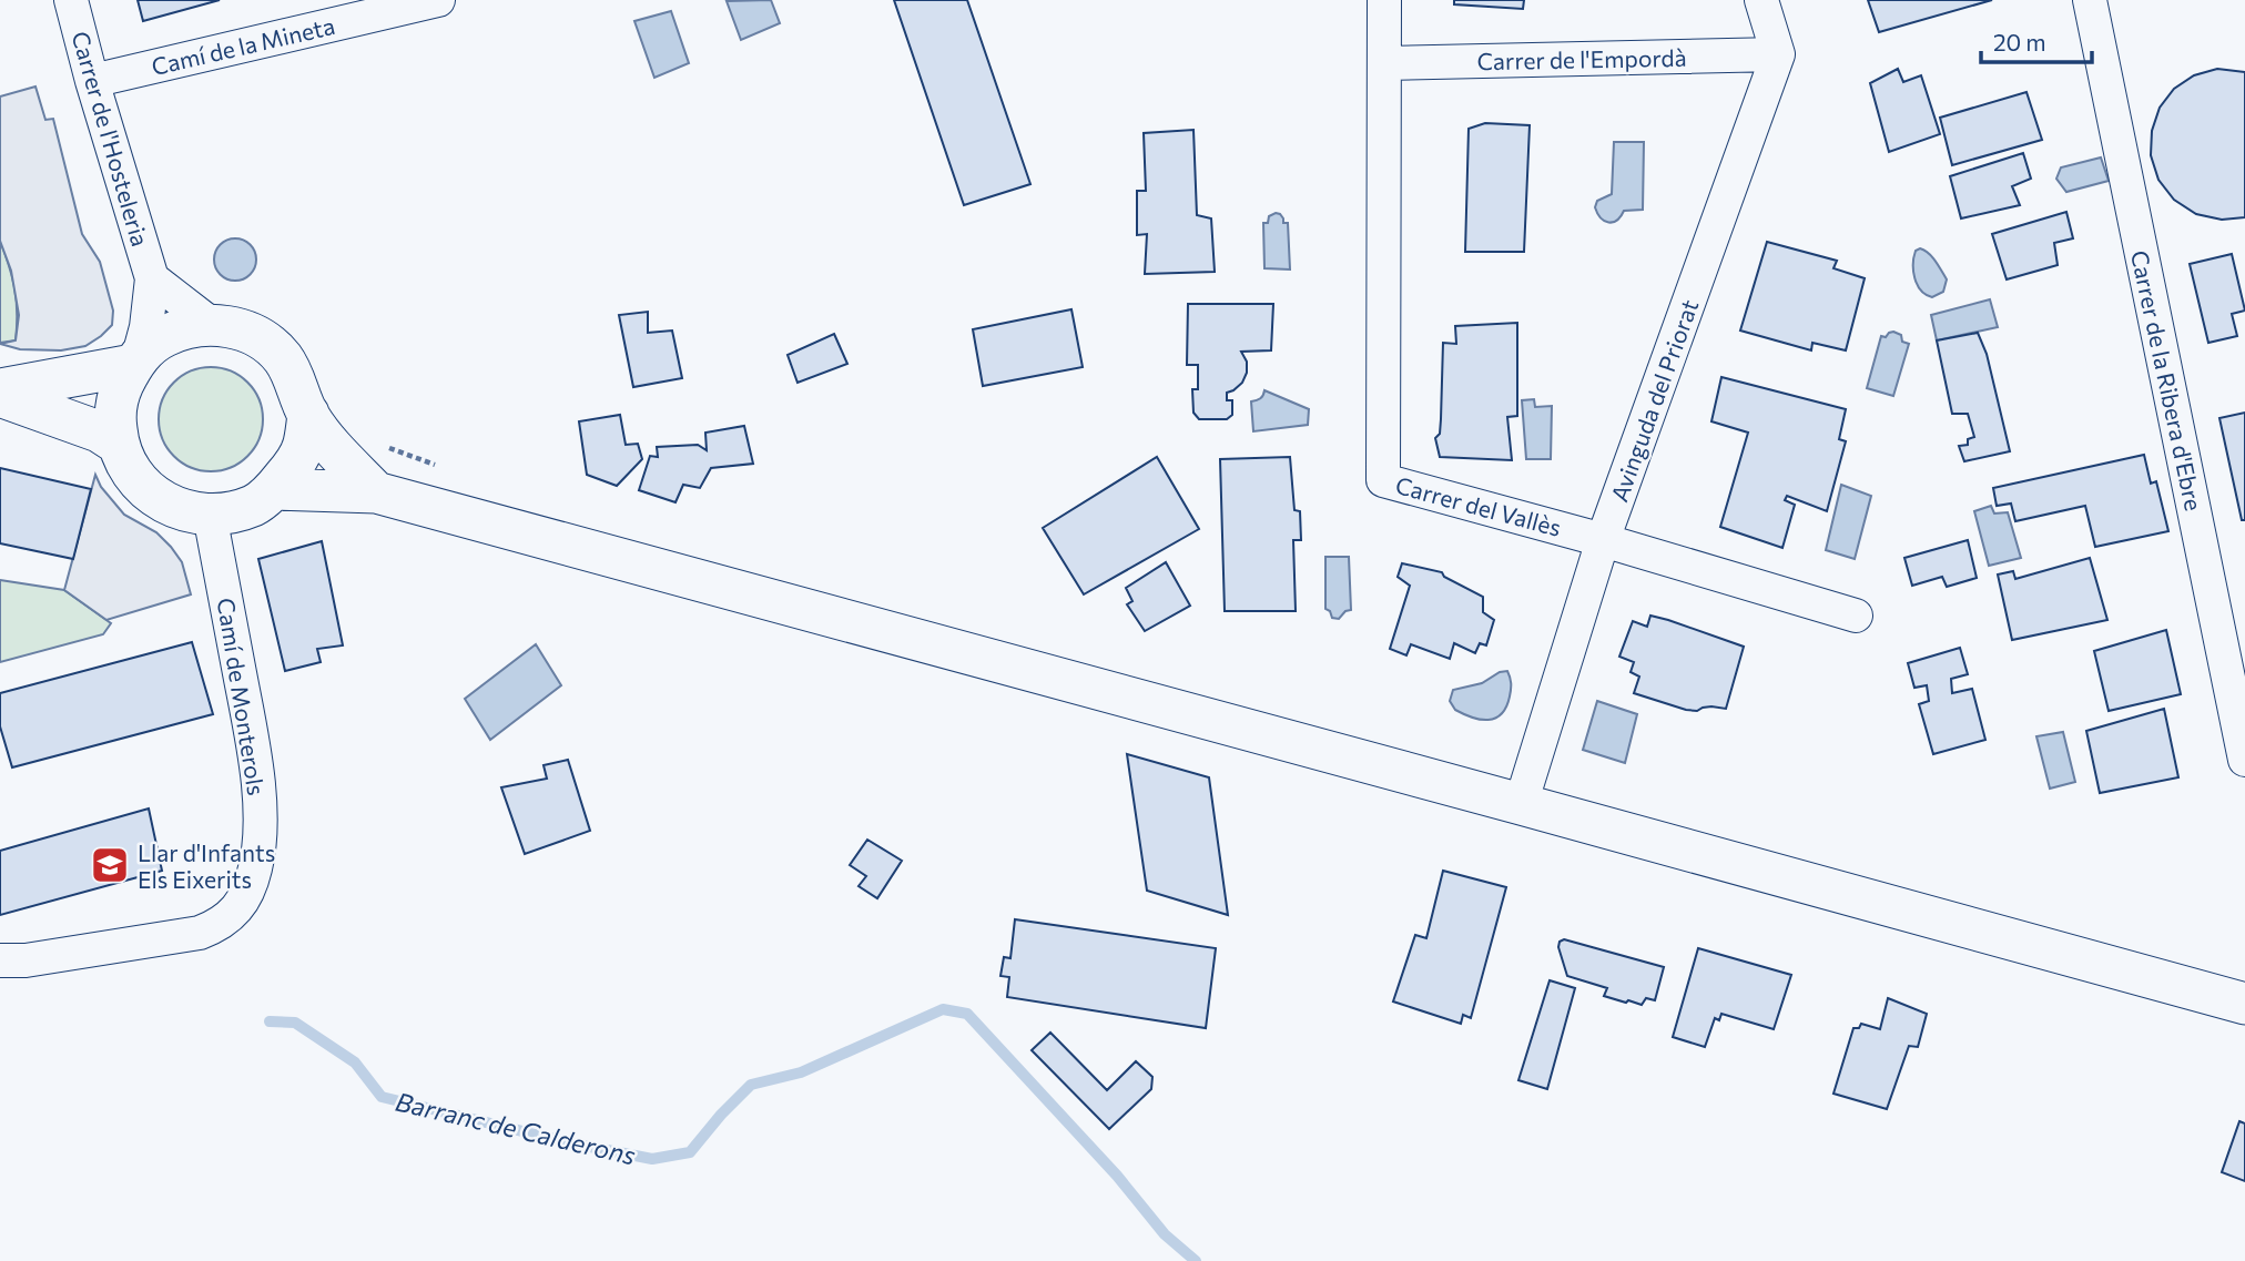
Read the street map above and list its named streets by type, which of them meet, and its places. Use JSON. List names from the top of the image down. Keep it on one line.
{"streets":{"street":["Camí de la Mineta","Carrer de l'Empordà","Carrer de l'Hosteleria","Carrer de la Ribera d'Ebre","Avinguda del Priorat","Carrer del Vallès","Camí de Monterols"]},"crossings":[["Camí de la Mineta","Carrer de l'Hosteleria"],["Carrer de l'Empordà","Avinguda del Priorat"],["Carrer de l'Empordà","Carrer del Vallès"],["Carrer de l'Hosteleria","Camí de Monterols"],["Avinguda del Priorat","Carrer del Vallès"]],"water":["Barranc de Calderons"],"places":{"school or university":["Llar d'Infants Els Eixerits"]},"scale_bar":"20 m"}
